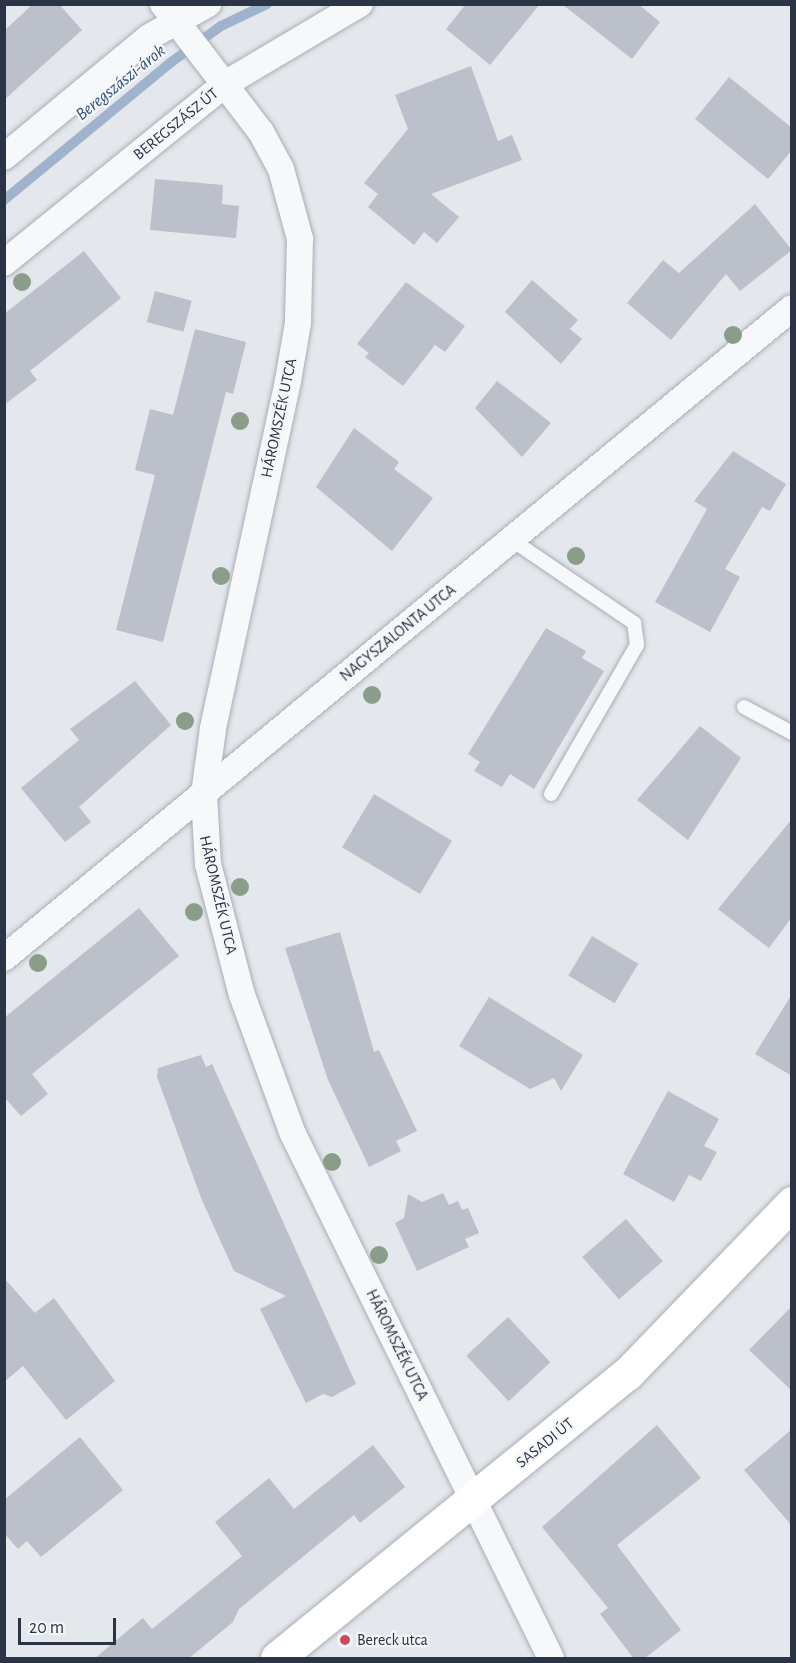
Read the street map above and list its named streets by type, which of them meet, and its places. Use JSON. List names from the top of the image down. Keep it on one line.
{"streets":{"street":["BEREGSZÁSZ ÚT","HÁROMSZÉK UTCA","NAGYSZALONTA UTCA","SASADI ÚT"]},"crossings":[["BEREGSZÁSZ ÚT","HÁROMSZÉK UTCA"],["HÁROMSZÉK UTCA","NAGYSZALONTA UTCA"],["HÁROMSZÉK UTCA","SASADI ÚT"]],"water":["Beregszászi-árok"],"places":["Bereck utca"],"scale_bar":"20 m"}
